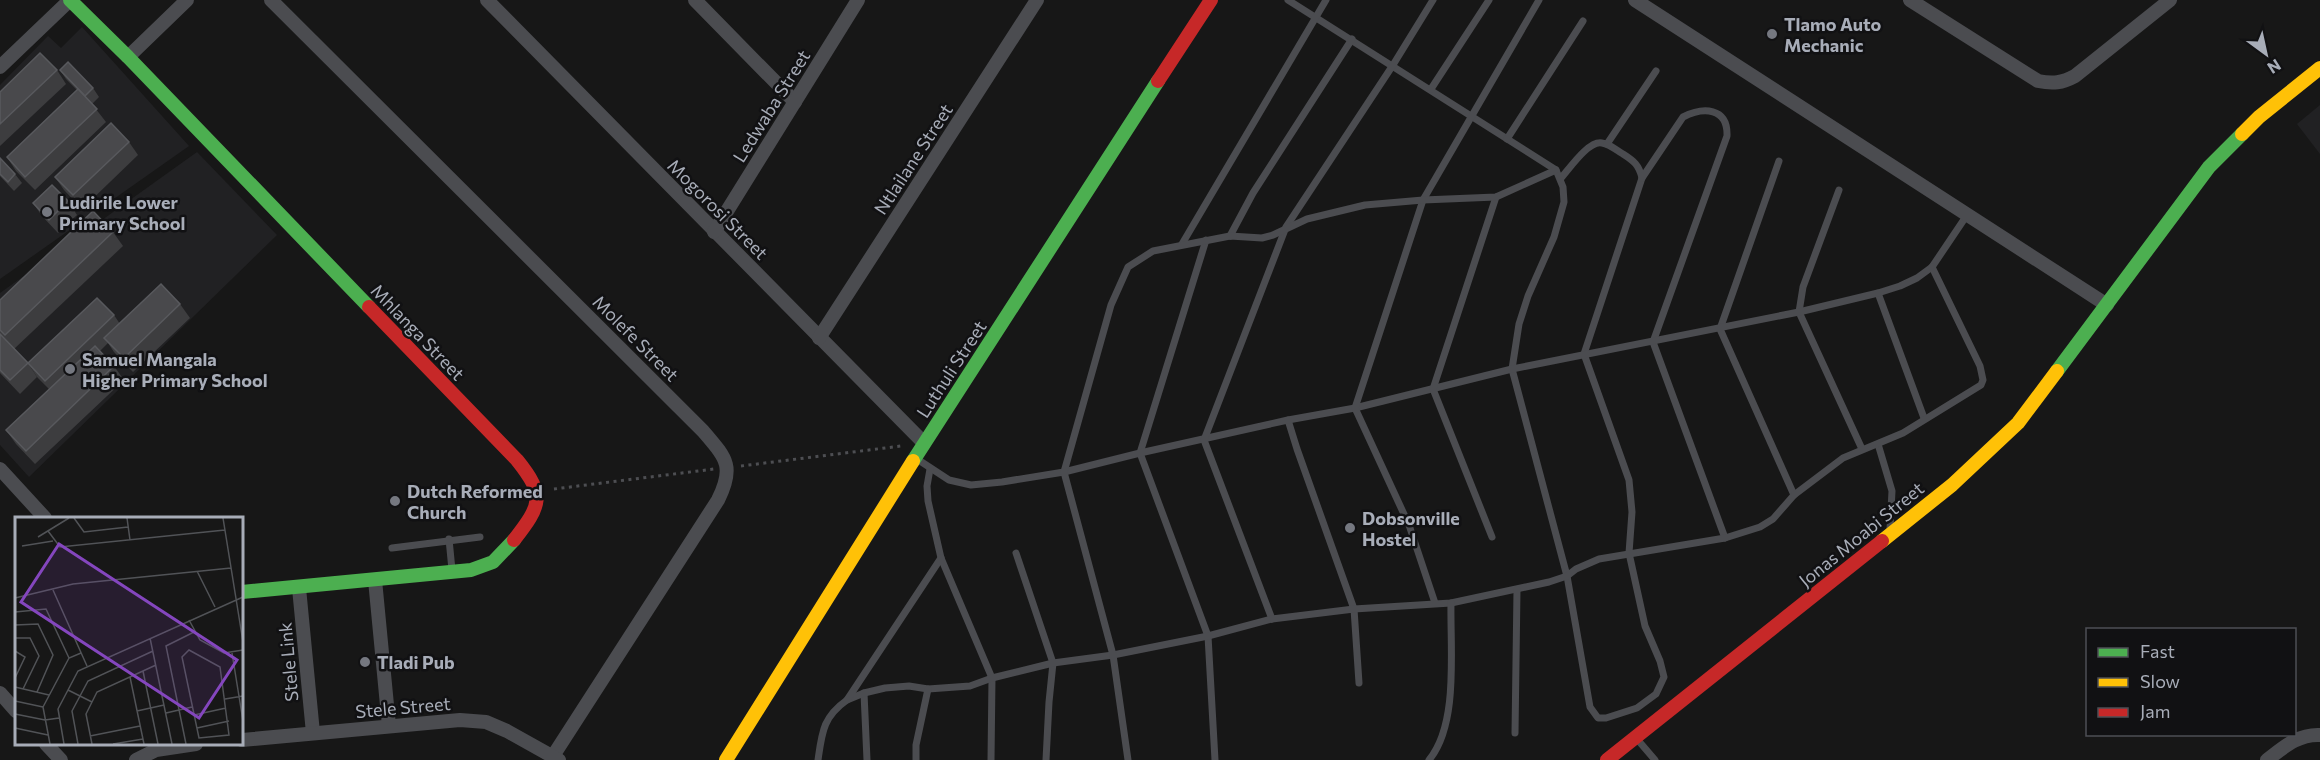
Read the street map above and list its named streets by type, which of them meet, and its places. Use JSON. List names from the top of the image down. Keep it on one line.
{"streets":{"street":["Ledwaba Street","Ntlailane Street","Mogorosi Street","Mhlanga Street","Molefe Street","Luthuli Street","Jonas Moabi Street","Stele Link","Stele Street"]},"crossings":[["Ledwaba Street","Mogorosi Street"],["Ntlailane Street","Mogorosi Street"],["Mogorosi Street","Luthuli Street"],["Mhlanga Street","Stele Link"],["Molefe Street","Stele Street"],["Stele Link","Stele Street"]],"places":["Tlamo Auto Mechanic","Ludirile Lower Primary School","Samuel Mangala Higher Primary School","Dutch Reformed Church","Dobsonville Hostel","Tladi Pub"],"legend":["Fast","Slow","Jam"],"north":"bottom right"}
